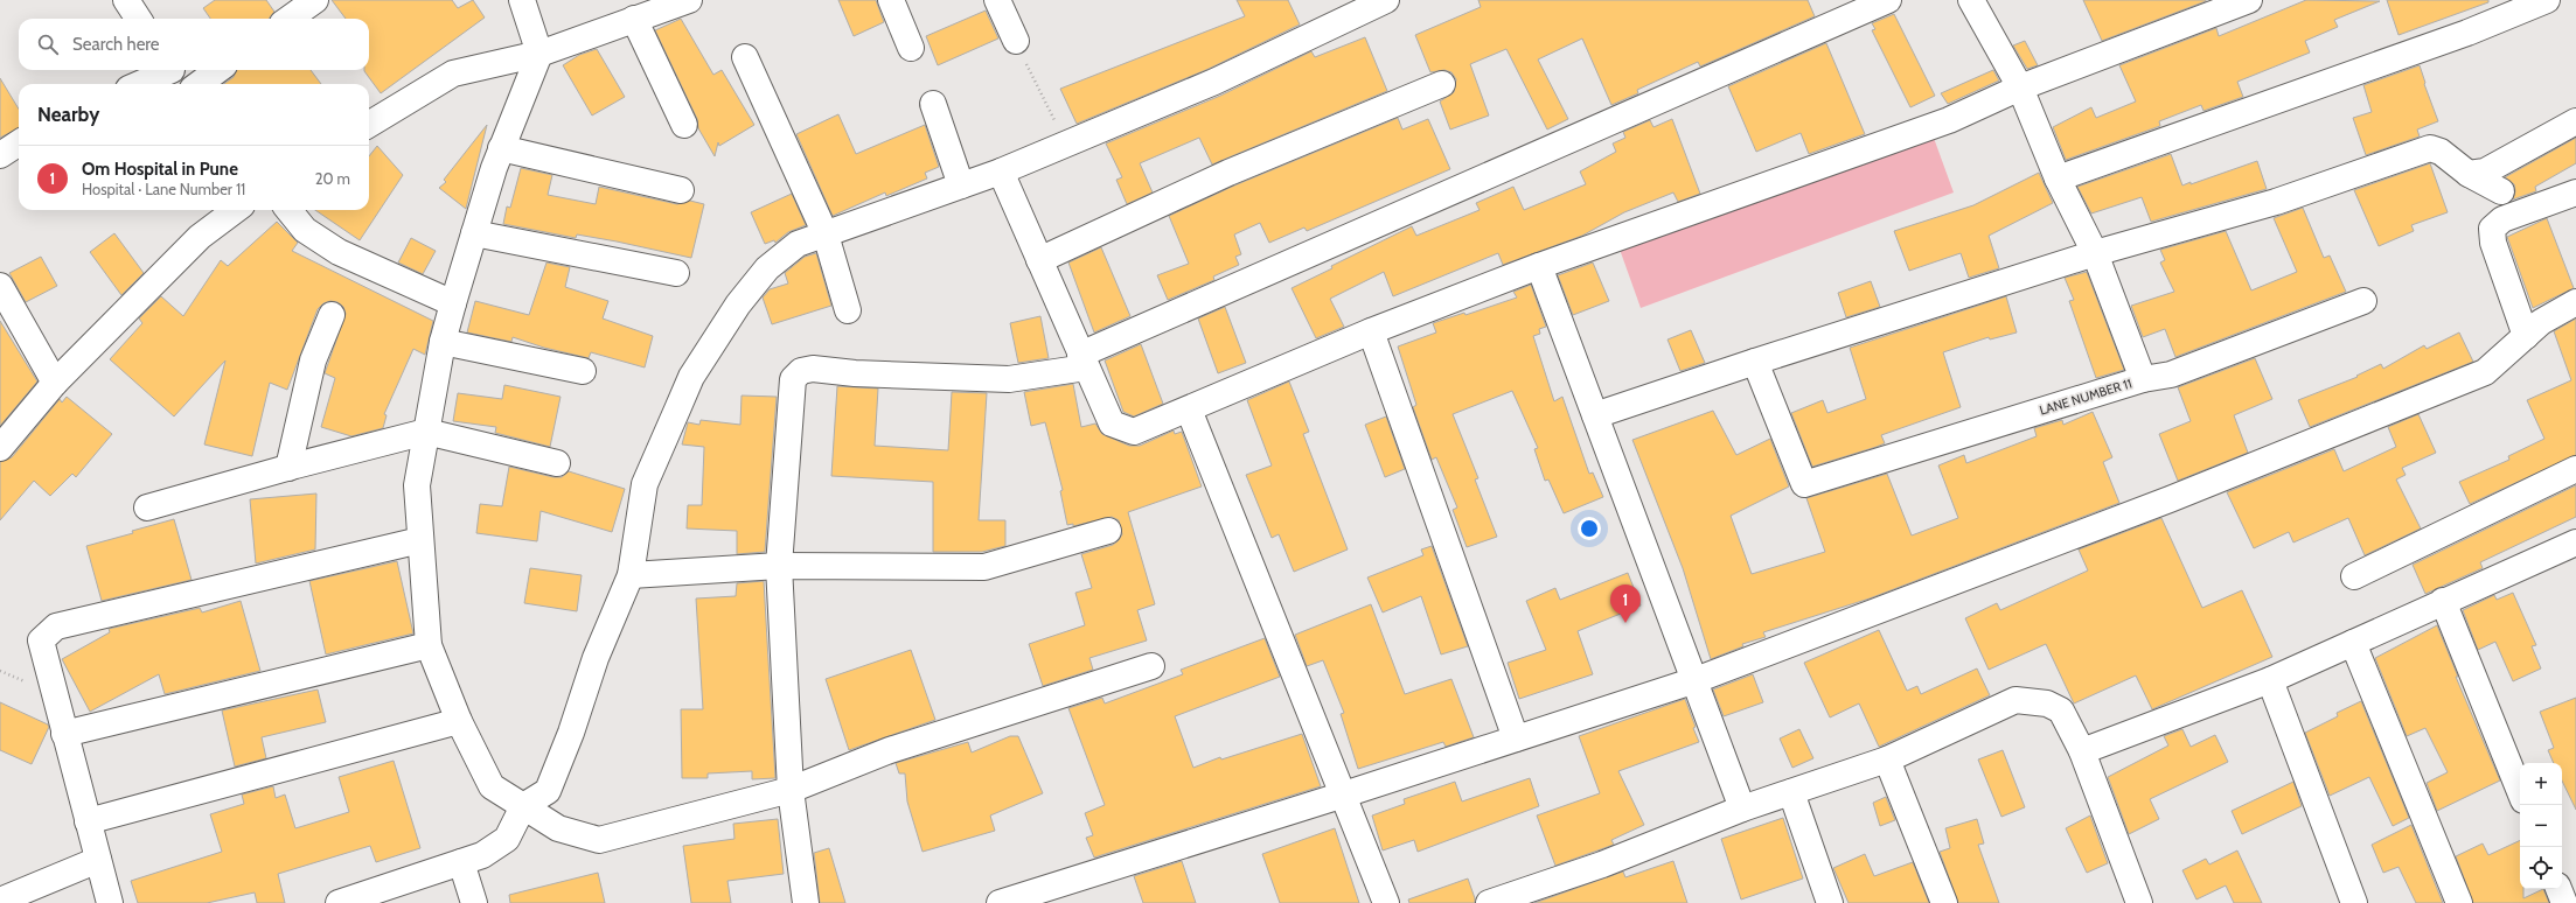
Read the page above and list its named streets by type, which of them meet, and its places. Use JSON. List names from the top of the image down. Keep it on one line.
{"streets":{"street":["LANE NUMBER 11"]},"page":{"search":"Search here","heading":"Nearby","list":[{"mark":"1","name":"Om Hospital in Pune","note":"Hospital · Lane Number 11","value":"20 m"}],"pins":"1","map_buttons":["+","−"]}}
